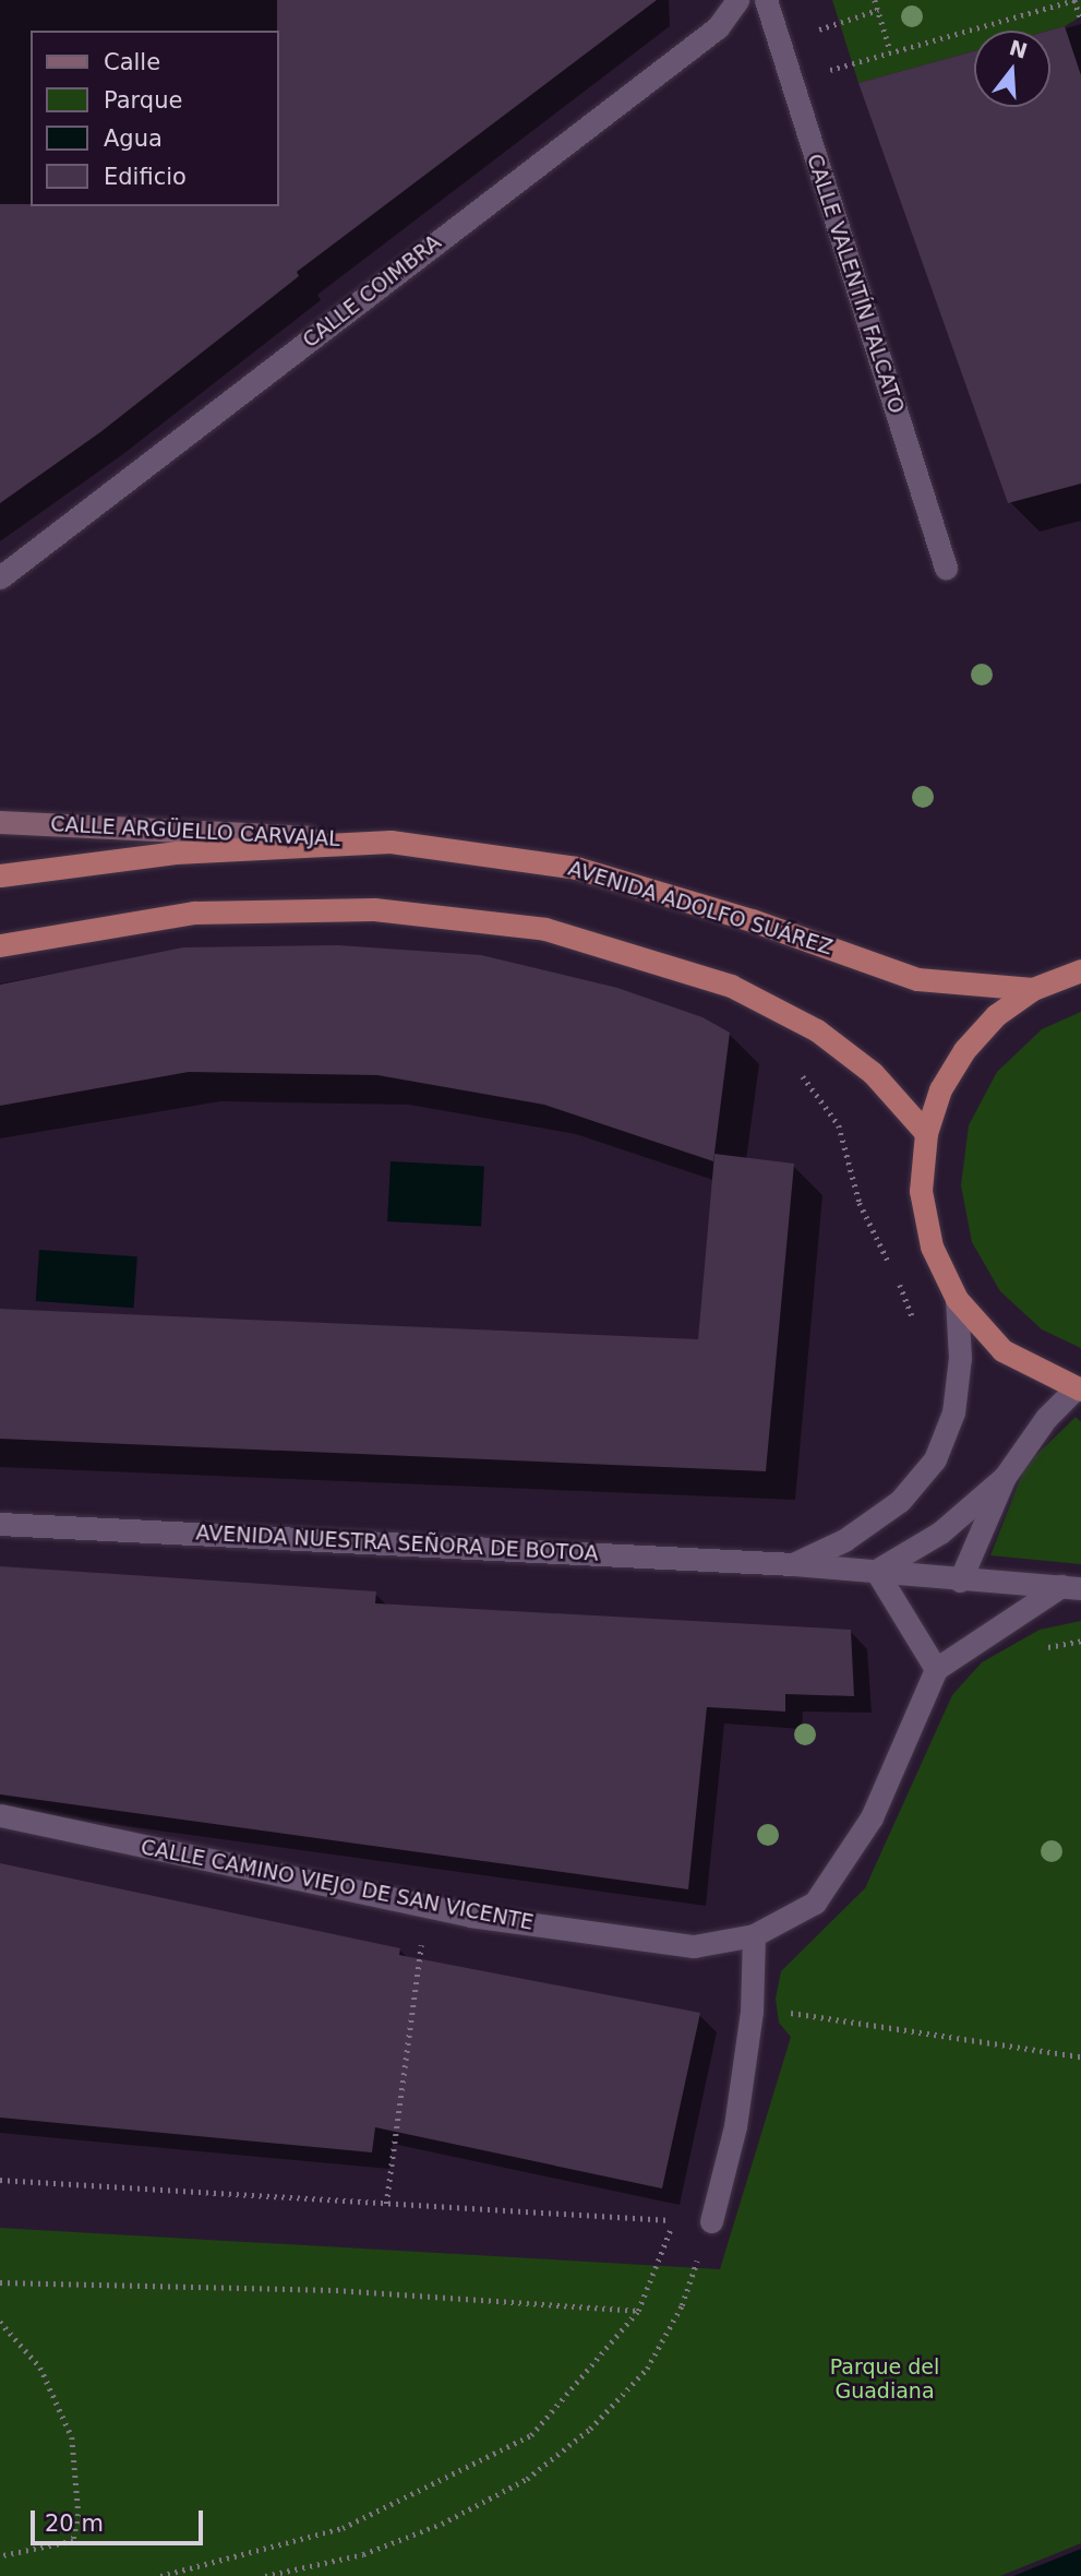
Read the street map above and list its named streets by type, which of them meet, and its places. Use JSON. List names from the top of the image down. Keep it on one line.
{"streets":{"highway":["AVENIDA ADOLFO SUÁREZ"],"main road":["CALLE ARGÜELLO CARVAJAL"],"street":["CALLE VALENTÍN FALCATO","CALLE COIMBRA","AVENIDA NUESTRA SEÑORA DE BOTOA","CALLE CAMINO VIEJO DE SAN VICENTE"]},"crossings":[["CALLE ARGÜELLO CARVAJAL","AVENIDA ADOLFO SUÁREZ"]],"parks":["Parque del Guadiana"],"legend":["Calle","Parque","Agua","Edificio"],"scale_bar":"20 m","north":"top"}
